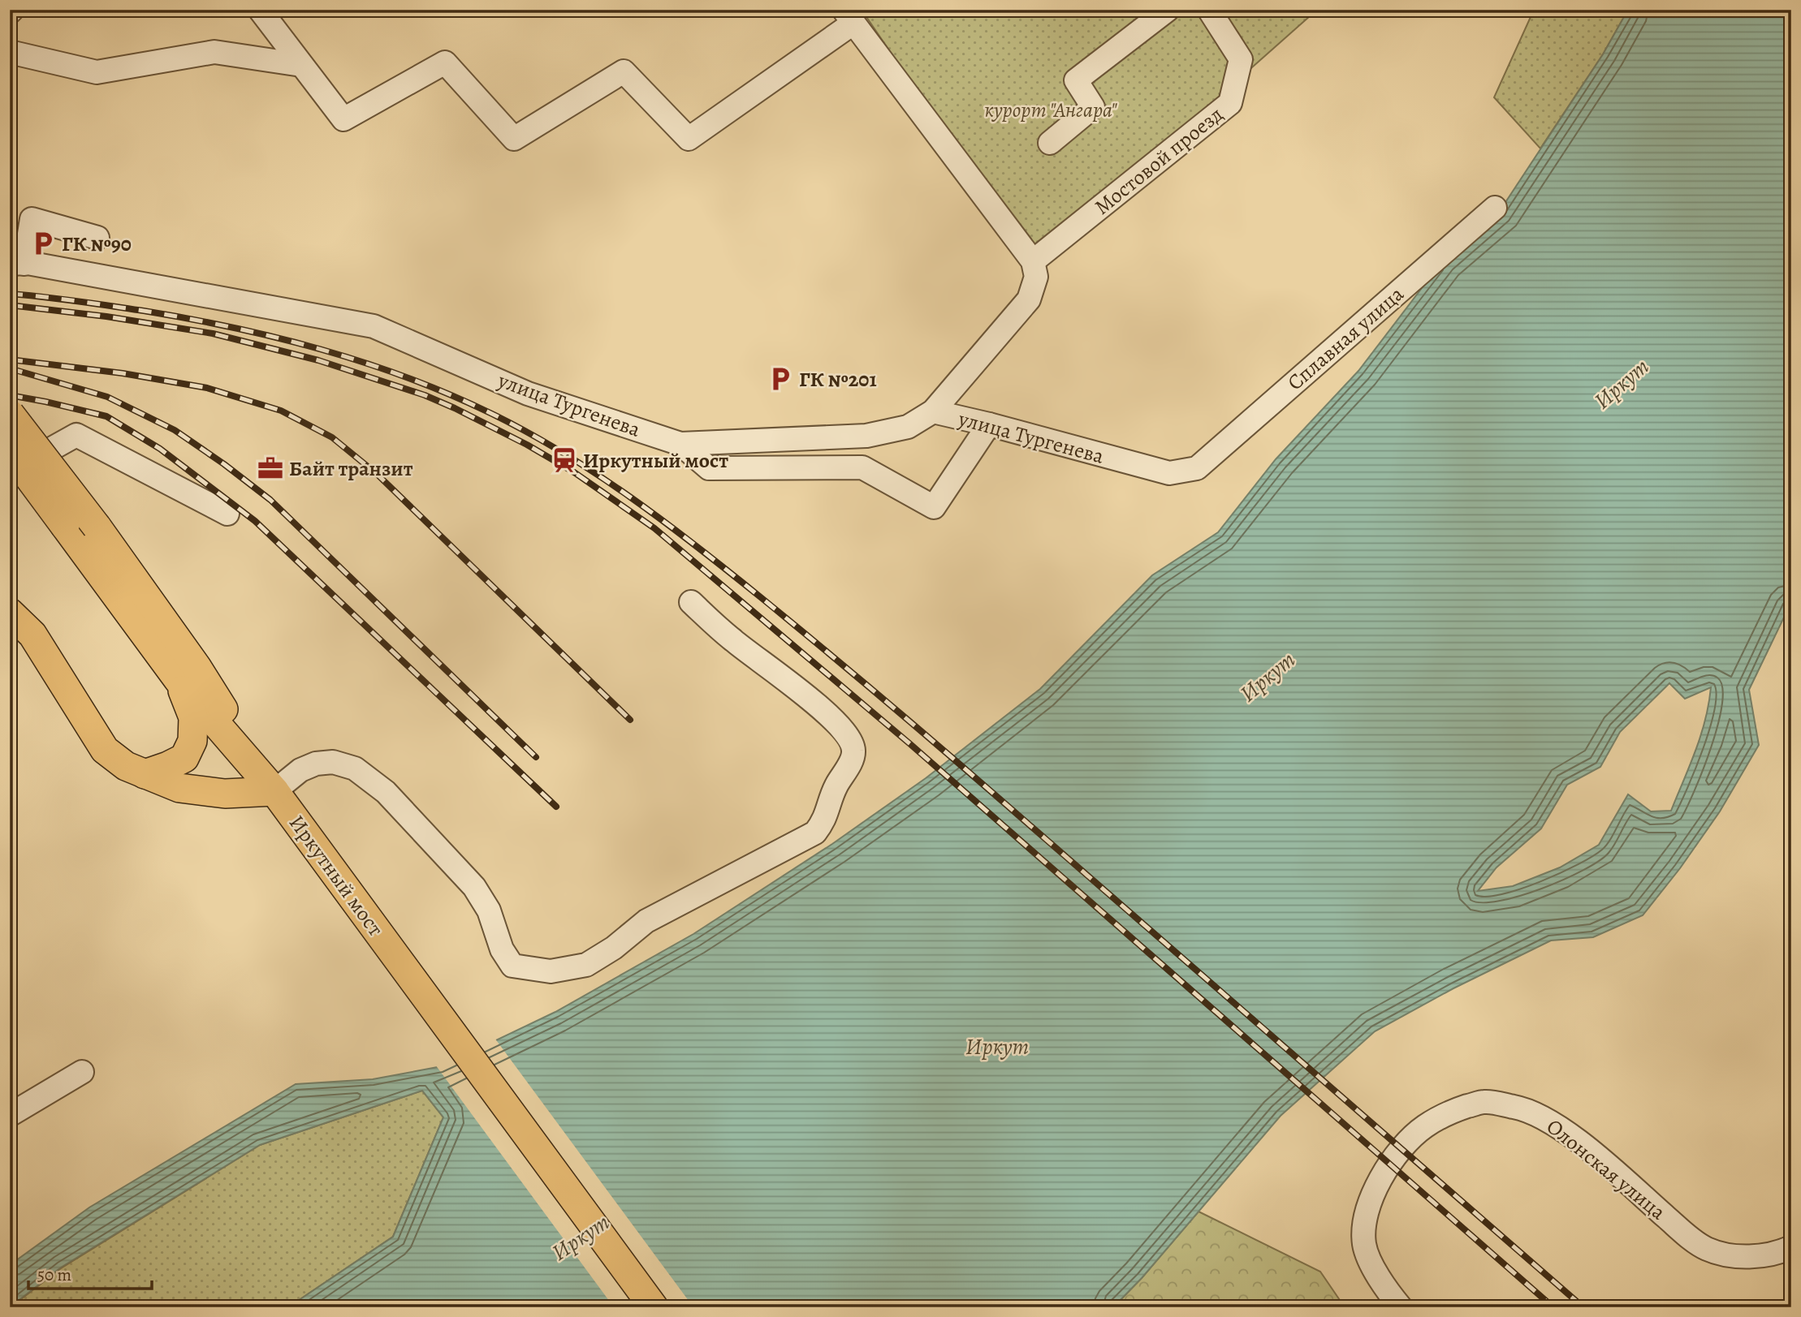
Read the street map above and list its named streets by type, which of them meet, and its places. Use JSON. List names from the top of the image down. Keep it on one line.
{"streets":{"main road":["Иркутный мост"],"street":["Мостовой проезд","Сплавная улица","улица Тургенева","Олонская улица"]},"crossings":[["Сплавная улица","улица Тургенева"]],"water":["Иркут"],"parks":["курорт \"Ангара\""],"places":{"parking":["ГК №90","ГК №201"],"station":["Иркутный мост"],"office":["Байт транзит"]},"scale_bar":"50 m"}
